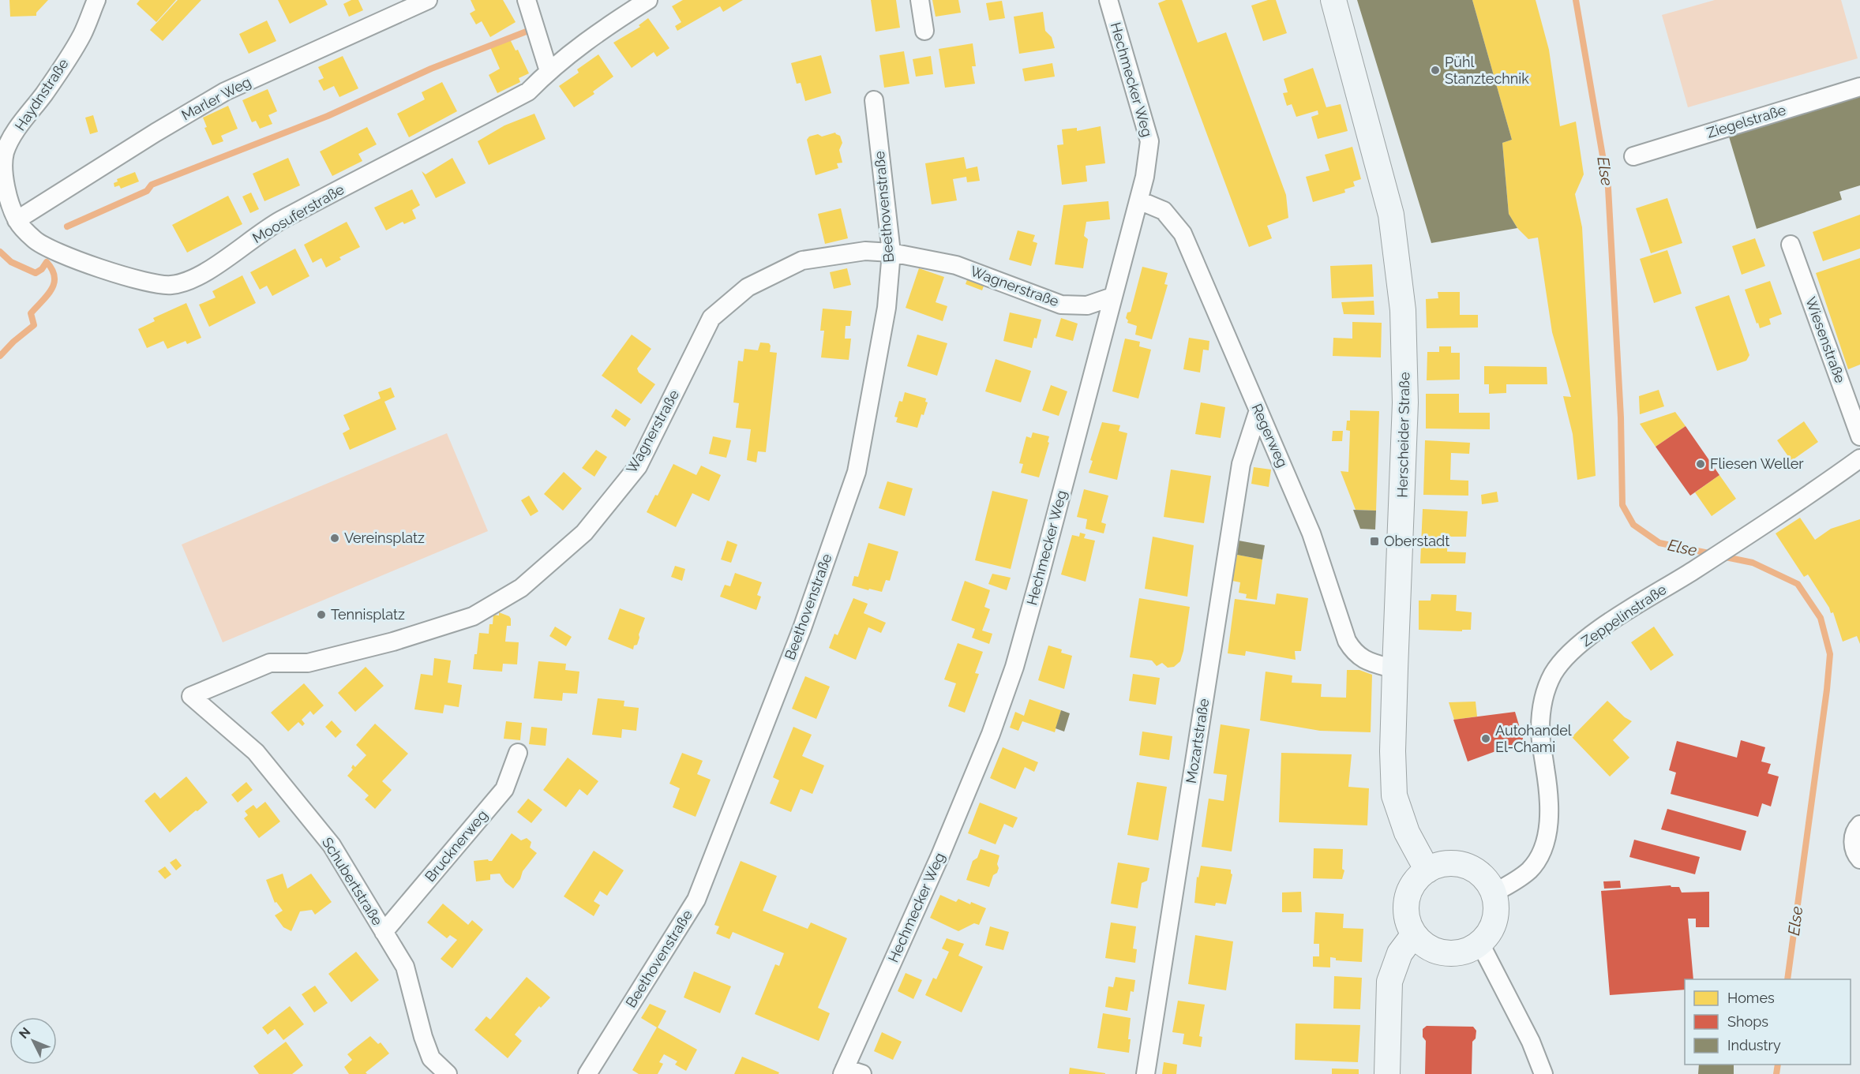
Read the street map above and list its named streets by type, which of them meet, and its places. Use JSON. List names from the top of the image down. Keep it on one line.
{"streets":{"main road":["Herscheider Straße"],"street":["Hechmecker Weg","Haydnstraße","Marler Weg","Ziegelstraße","Beethovenstraße","Moosuferstraße","Wagnerstraße","Wiesenstraße","Regerweg","Zeppelinstraße","Mozartstraße","Brucknerweg","Schubertstraße"]},"crossings":[["Hechmecker Weg","Wagnerstraße"],["Hechmecker Weg","Regerweg"],["Haydnstraße","Marler Weg"],["Haydnstraße","Moosuferstraße"],["Marler Weg","Moosuferstraße"],["Beethovenstraße","Wagnerstraße"],["Wagnerstraße","Schubertstraße"],["Herscheider Straße","Regerweg"],["Herscheider Straße","Zeppelinstraße"],["Regerweg","Mozartstraße"],["Brucknerweg","Schubertstraße"]],"water":["Else"],"places":{"other":["Pühl Stanztechnik","Fliesen Weller","Vereinsplatz","Tennisplatz","Autohandel El-Chami"],"transit":["Oberstadt"]},"legend":["Homes","Shops","Industry"],"north":"top left"}
